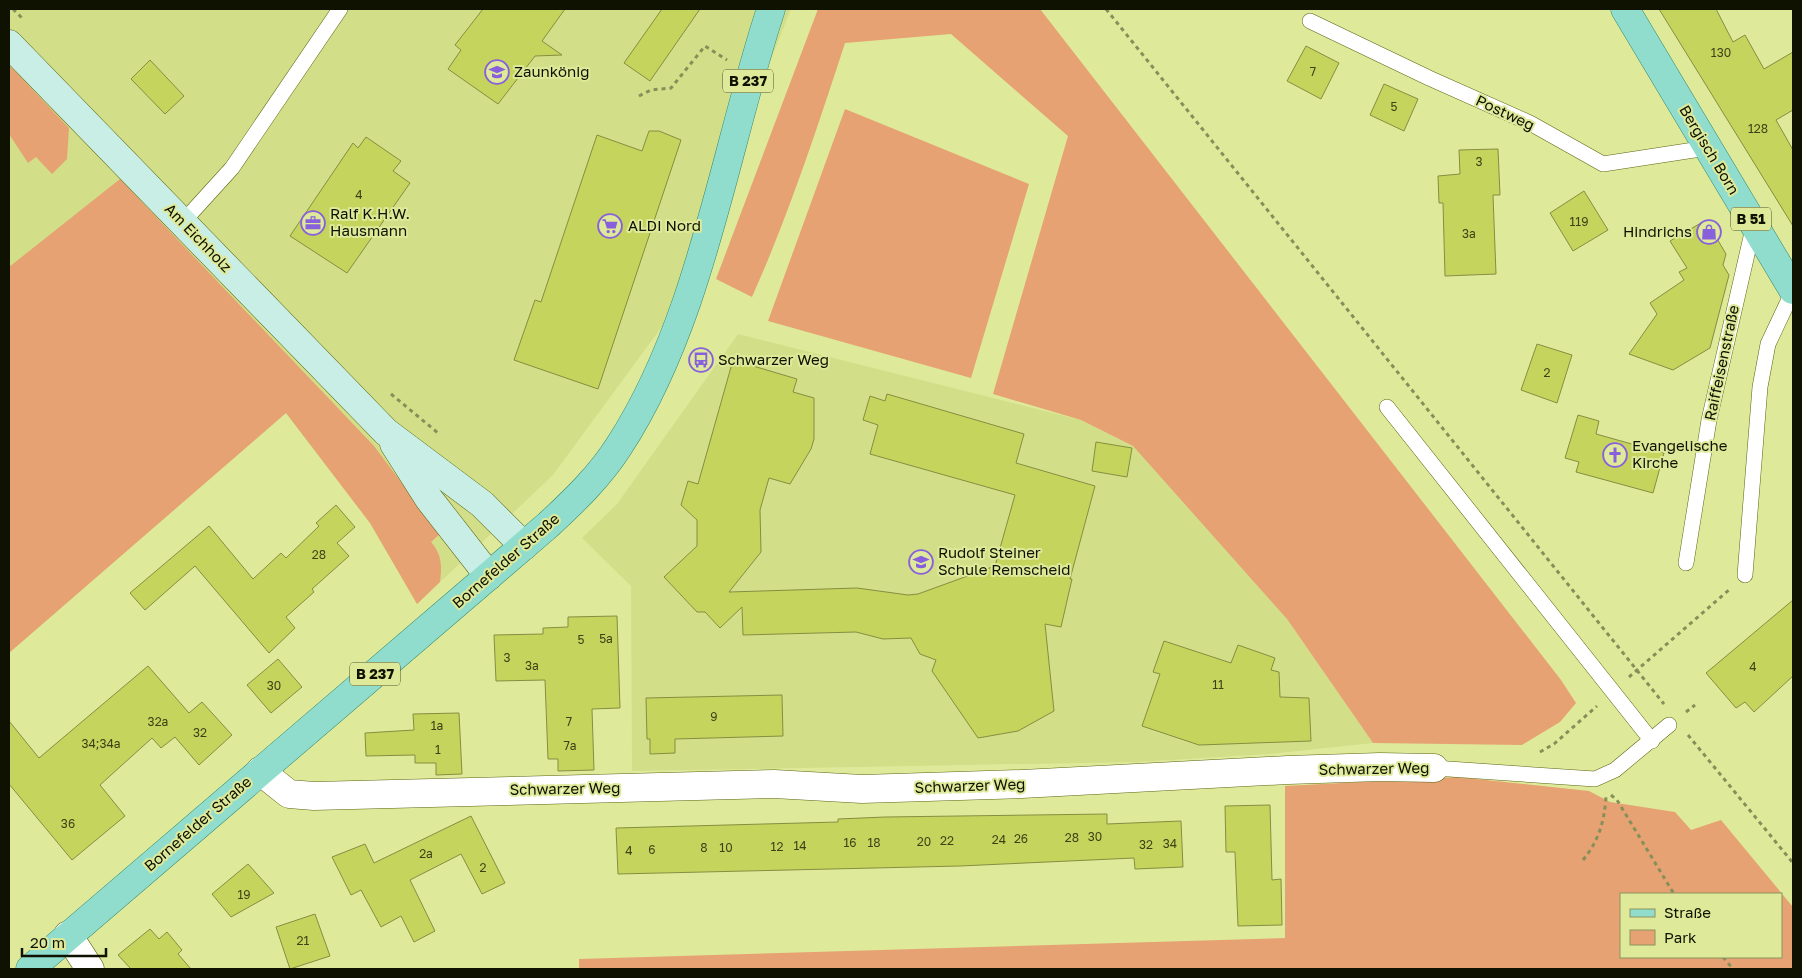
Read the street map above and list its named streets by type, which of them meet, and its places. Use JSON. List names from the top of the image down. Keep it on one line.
{"streets":{"main road":["B 237","Bergisch Born","B 51","Am Eichholz","Bornefelder Straße"],"street":["Schwarzer Weg"],"lane":["Postweg","Raiffeisenstraße"]},"crossings":[["Postweg","Bergisch Born"],["Bergisch Born","Raiffeisenstraße"],["Am Eichholz","Bornefelder Straße"],["Bornefelder Straße","Schwarzer Weg"]],"places":{"school or university":["Zaunkönig","Rudolf Steiner Schule Remscheid"],"office":["Ralf K.H.W. Hausmann"],"supermarket":["ALDI Nord"],"shop":["Hindrichs"],"bus stop":["Schwarzer Weg"],"church":["Evangelische Kirche"]},"house_numbers":["130","7","5","128","3","4","119","3a","2","28","5a","5","3","3a","4","11","30","9","32a","7","1a","32","34;34a","7a","1","36","30","28","26","24","22","20","16","18","34","32","14","12","8","10","6","4","2a","2","19","21"],"legend":["Straße","Park"],"scale_bar":"20 m"}
